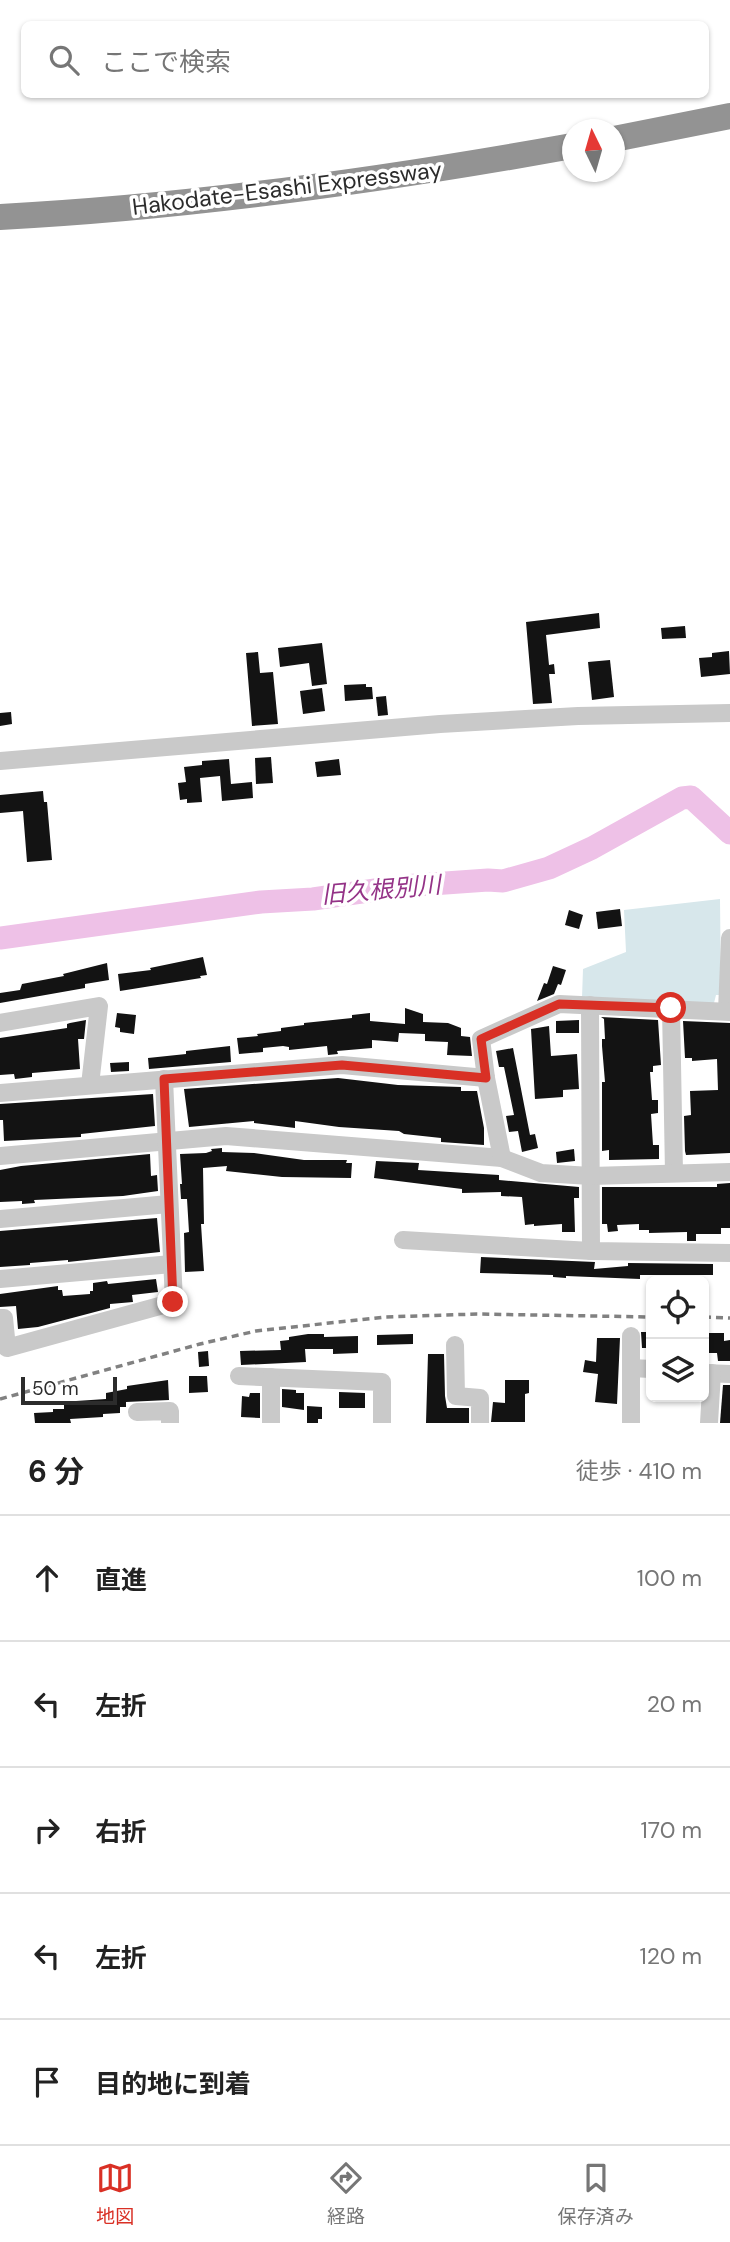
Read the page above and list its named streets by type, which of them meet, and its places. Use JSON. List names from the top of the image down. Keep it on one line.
{"streets":{"highway":["Hakodate-Esashi Expressway"]},"water":["旧久根別川"],"scale_bar":"50 m","north":"top","page":{"search":"ここで検索","scale":"50 m","heading":["6 分","徒歩 · 410 m"],"list":[["直進","100 m"],["左折","20 m"],["右折","170 m"],["左折","120 m"],"目的地に到着"],"nav":["地図","経路","保存済み"]}}
